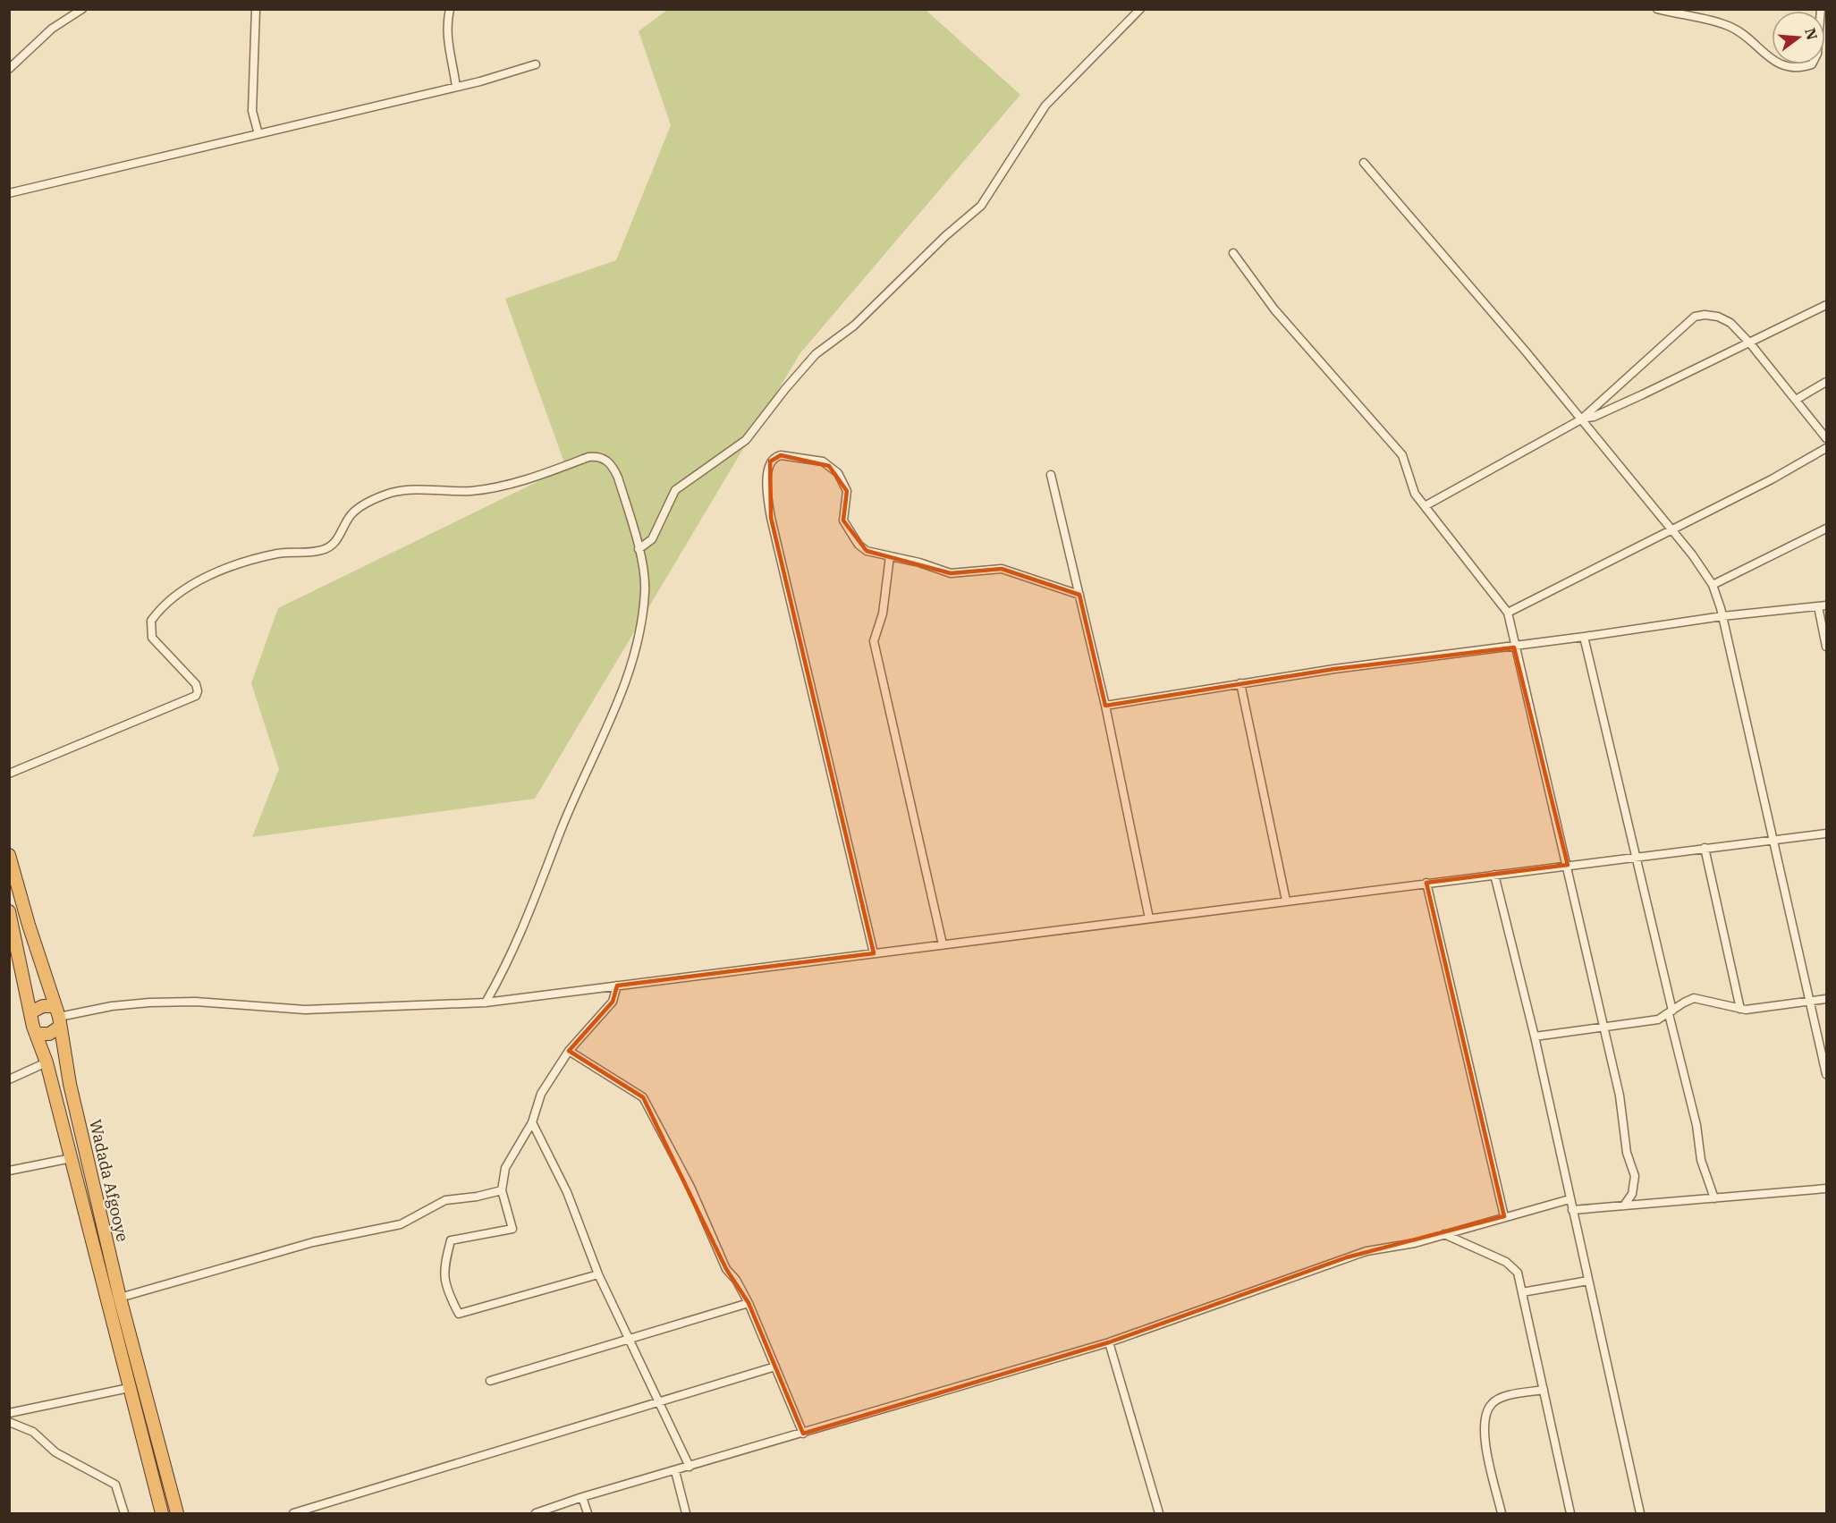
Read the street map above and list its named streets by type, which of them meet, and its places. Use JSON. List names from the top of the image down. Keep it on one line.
{"streets":{"highway":["Wadada Afgooye"]},"north":"right"}
